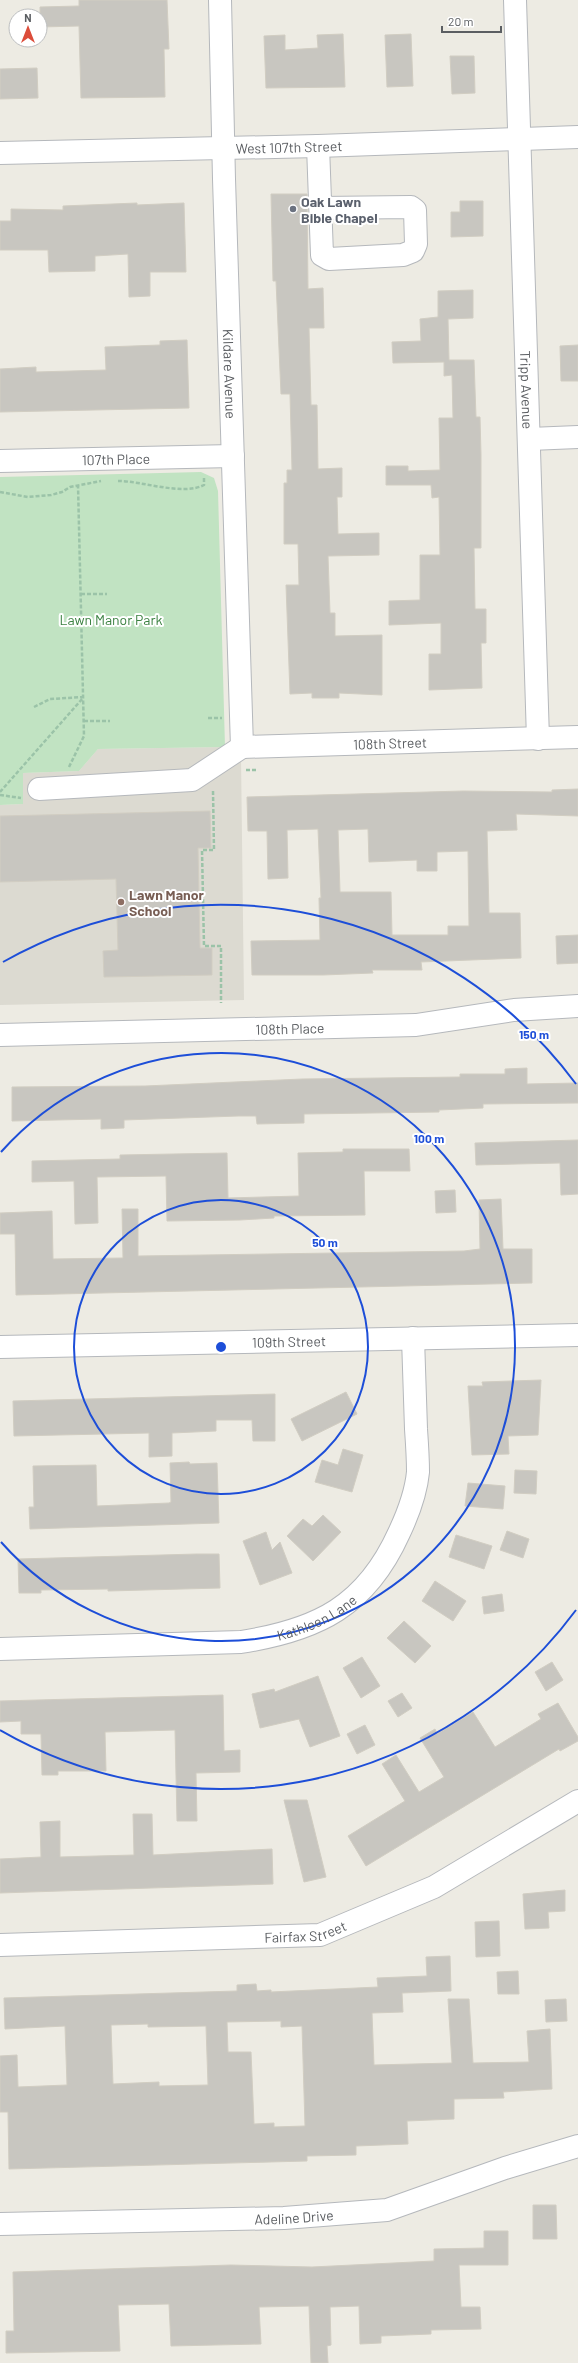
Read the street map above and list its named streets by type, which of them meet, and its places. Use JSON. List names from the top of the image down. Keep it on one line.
{"streets":{"street":["West 107th Street","Kildare Avenue","Tripp Avenue","107th Place","108th Street","108th Place","109th Street","Kathleen Lane","Fairfax Street","Adeline Drive"]},"crossings":[["West 107th Street","Kildare Avenue"],["West 107th Street","Tripp Avenue"],["Kildare Avenue","107th Place"],["Kildare Avenue","108th Street"],["Tripp Avenue","108th Street"],["109th Street","Kathleen Lane"]],"parks":["Lawn Manor Park"],"places":["Oak Lawn Bible Chapel","Lawn Manor School"],"scale_bar":"20 m","north":"top","rings":["150 m","100 m","50 m"]}
